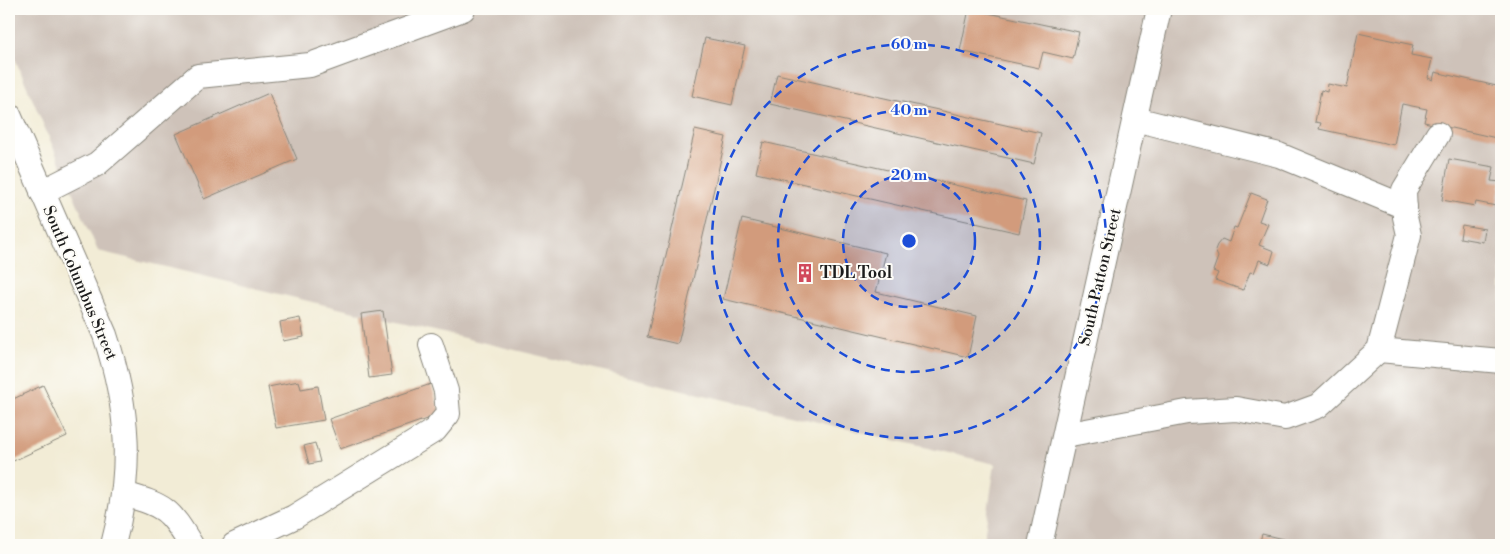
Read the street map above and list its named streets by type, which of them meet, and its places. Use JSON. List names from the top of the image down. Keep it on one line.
{"streets":{"street":["South Patton Street","South Columbus Street"]},"places":{"building":["TDL Tool"]},"rings":["60 m","40 m","20 m"]}
